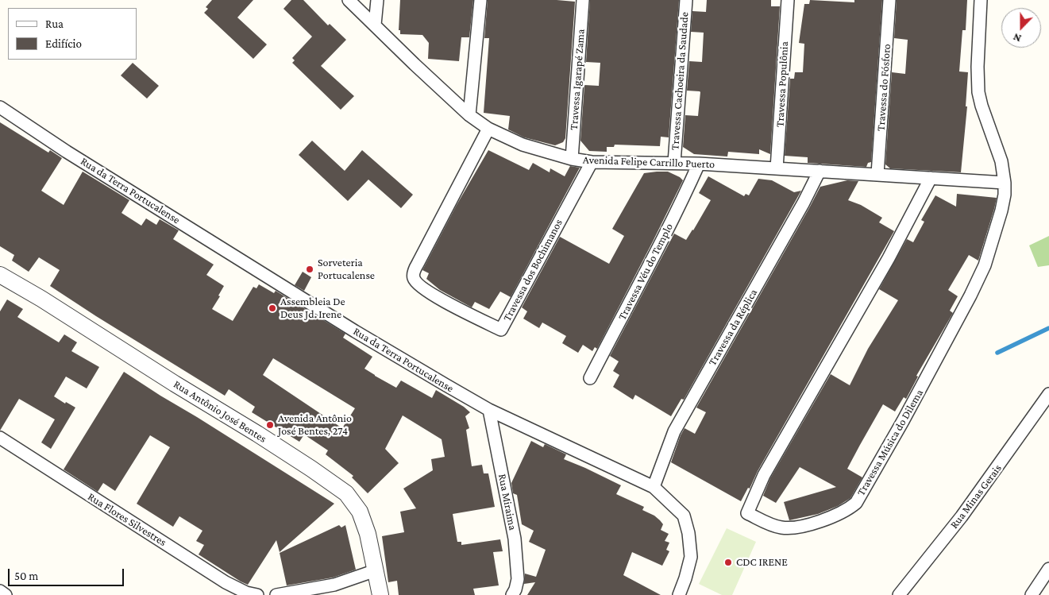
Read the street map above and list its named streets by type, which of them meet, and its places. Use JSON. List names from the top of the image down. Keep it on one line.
{"streets":{"street":["Travessa Igarapé Zama","Travessa Cachoeira da Saudade","Travessa Populônia","Travessa do Fósforo","Avenida Felipe Carrillo Puerto","Rua da Terra Portucalense","Travessa dos Bochimanos","Travessa Véu do Templo","Travessa da Réplica","Rua Antônio José Bentes","Travessa Música do Dilema","Rua Minas Gerais","Rua Miraima","Rua Flores Silvestres"]},"crossings":[["Travessa Igarapé Zama","Avenida Felipe Carrillo Puerto"],["Travessa Cachoeira da Saudade","Avenida Felipe Carrillo Puerto"],["Travessa Populônia","Avenida Felipe Carrillo Puerto"],["Travessa do Fósforo","Avenida Felipe Carrillo Puerto"],["Avenida Felipe Carrillo Puerto","Travessa dos Bochimanos"],["Avenida Felipe Carrillo Puerto","Travessa Véu do Templo"],["Avenida Felipe Carrillo Puerto","Travessa da Réplica"],["Avenida Felipe Carrillo Puerto","Travessa Música do Dilema"],["Rua da Terra Portucalense","Travessa da Réplica"],["Rua da Terra Portucalense","Rua Miraima"]],"places":["Sorveteria Portucalense","Assembleia De Deus Jd. Irene","Avenida Antônio José Bentes, 274","CDC IRENE"],"legend":["Rua","Edifício"],"scale_bar":"50 m","north":"bottom"}
